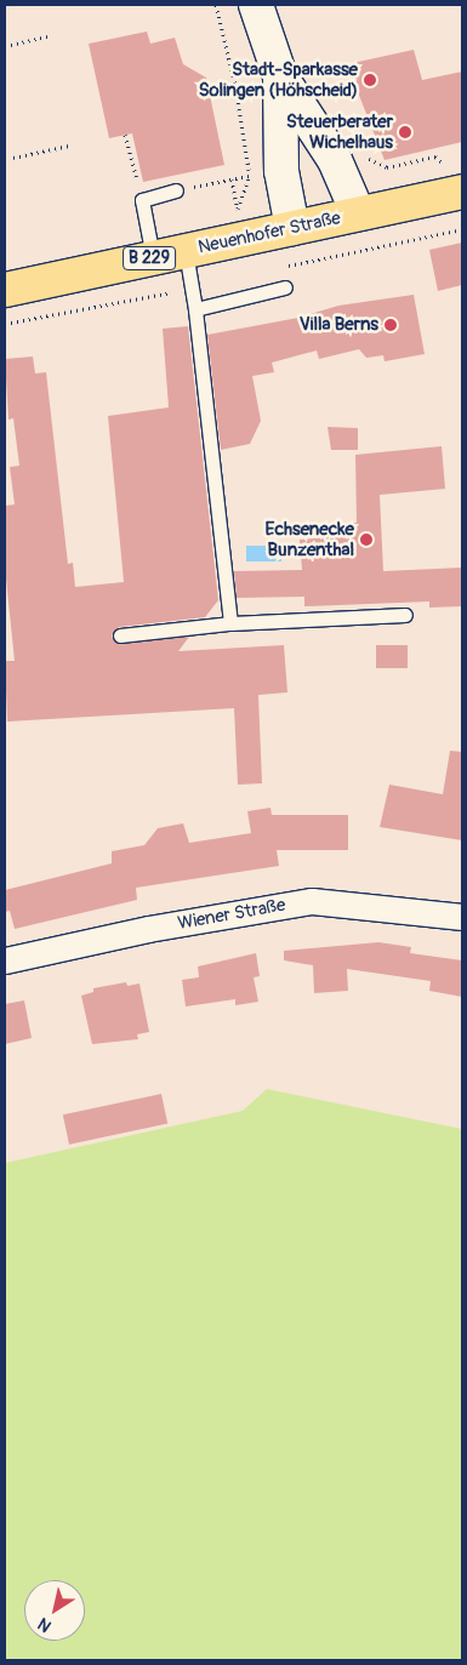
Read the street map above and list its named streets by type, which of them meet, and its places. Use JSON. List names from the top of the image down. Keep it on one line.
{"streets":{"main road":["Neuenhofer Straße","B 229"],"street":["Wiener Straße"]},"places":["Stadt-Sparkasse Solingen (Höhscheid)","Steuerberater Wichelhaus","Villa Berns","Echsenecke Bunzenthal"],"north":"bottom left"}
